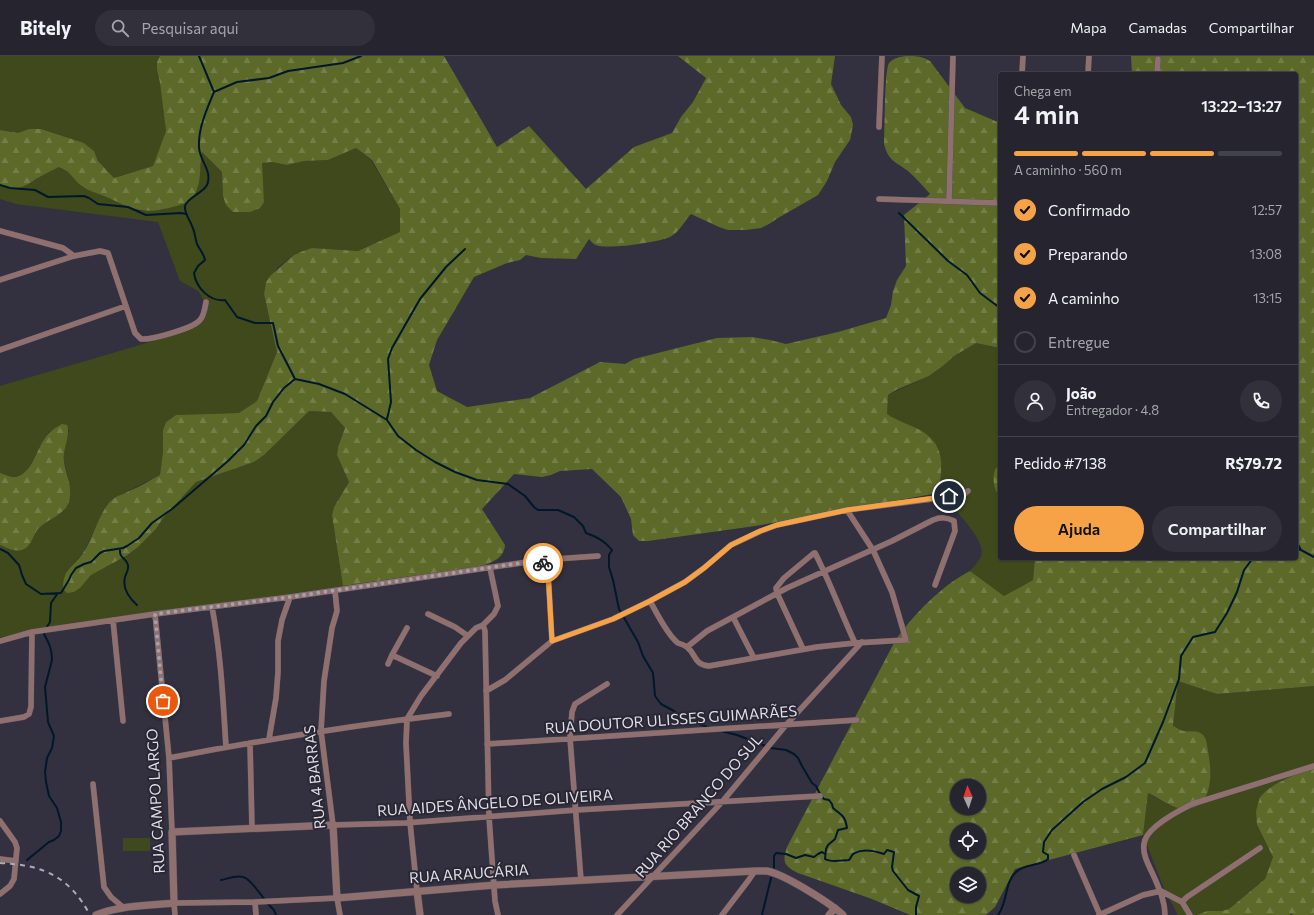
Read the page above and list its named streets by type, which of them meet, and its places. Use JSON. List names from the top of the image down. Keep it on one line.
{"streets":{"street":["RUA DOUTOR ULISSES GUIMARÃES","RUA 4 BARRAS","RUA CAMPO LARGO","RUA AIDES ÂNGELO DE OLIVEIRA","RUA RIO BRANCO DO SUL","RUA ARAUCÁRIA"]},"crossings":[["RUA DOUTOR ULISSES GUIMARÃES","RUA RIO BRANCO DO SUL"],["RUA 4 BARRAS","RUA AIDES ÂNGELO DE OLIVEIRA"],["RUA 4 BARRAS","RUA ARAUCÁRIA"],["RUA CAMPO LARGO","RUA AIDES ÂNGELO DE OLIVEIRA"],["RUA CAMPO LARGO","RUA ARAUCÁRIA"],["RUA AIDES ÂNGELO DE OLIVEIRA","RUA RIO BRANCO DO SUL"],["RUA RIO BRANCO DO SUL","RUA ARAUCÁRIA"]],"north":"top","page":{"header":"Bitely","search":"Pesquisar aqui","nav":["Mapa","Camadas","Compartilhar"],"heading":["4 min","Chega em","13:22–13:27"],"panel":["João","Entregador · 4.8","Pedido #7138","R$79.72"],"bar":"A caminho · 560 m","list":[["Confirmado","12:57"],["Preparando","13:08"],["A caminho","13:15"],"Entregue"],"buttons":["Ajuda","Compartilhar"]}}
